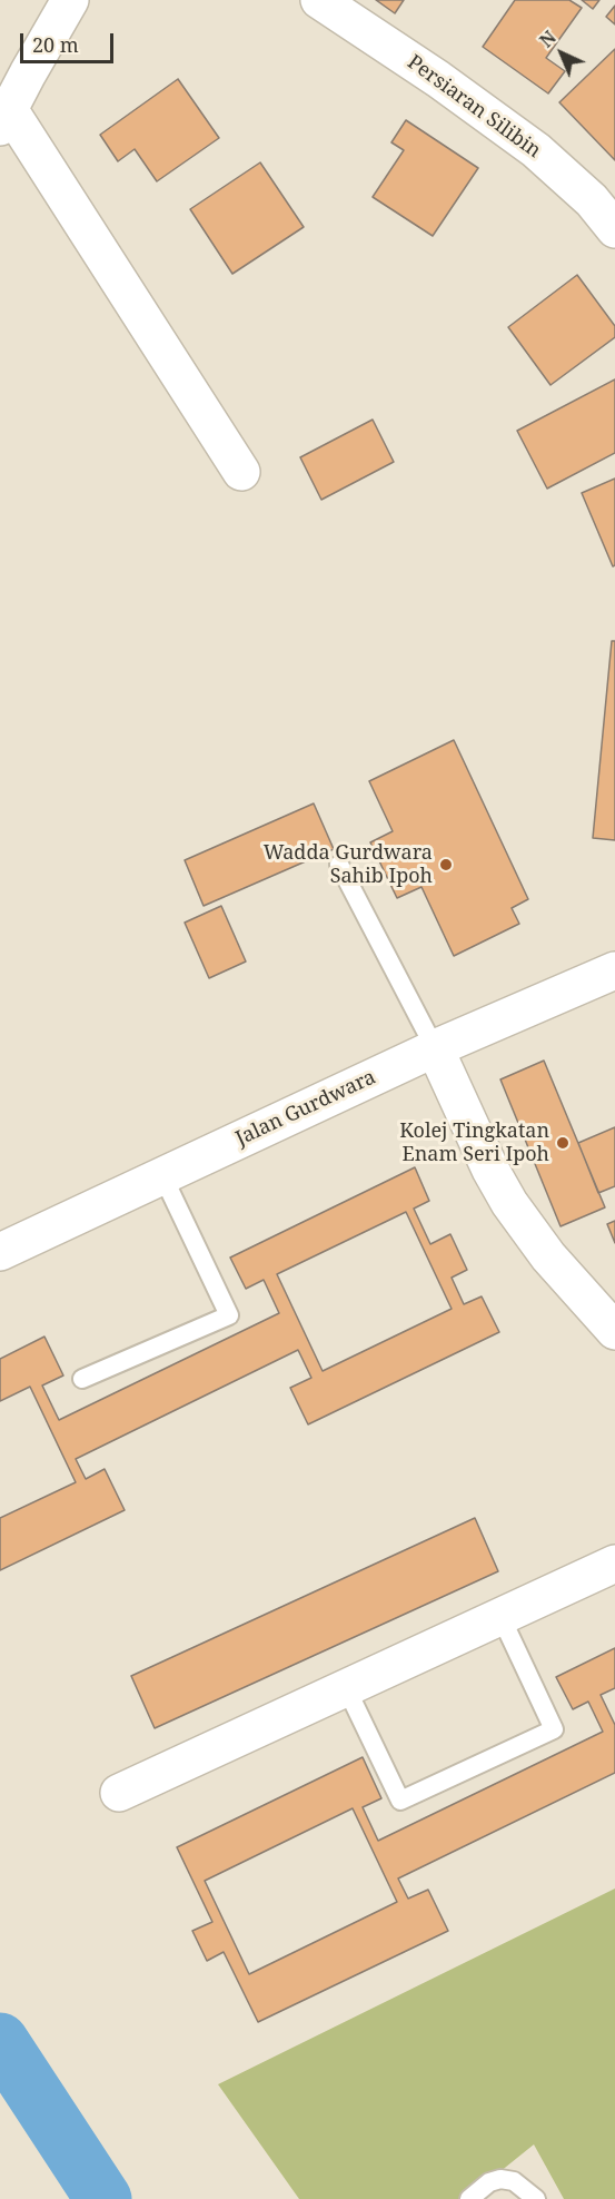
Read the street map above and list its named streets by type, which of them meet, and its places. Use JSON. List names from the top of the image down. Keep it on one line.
{"streets":{"street":["Persiaran Silibin","Jalan Gurdwara"]},"places":["Wadda Gurdwara Sahib Ipoh","Kolej Tingkatan Enam Seri Ipoh"],"scale_bar":"20 m","north":"top left"}
